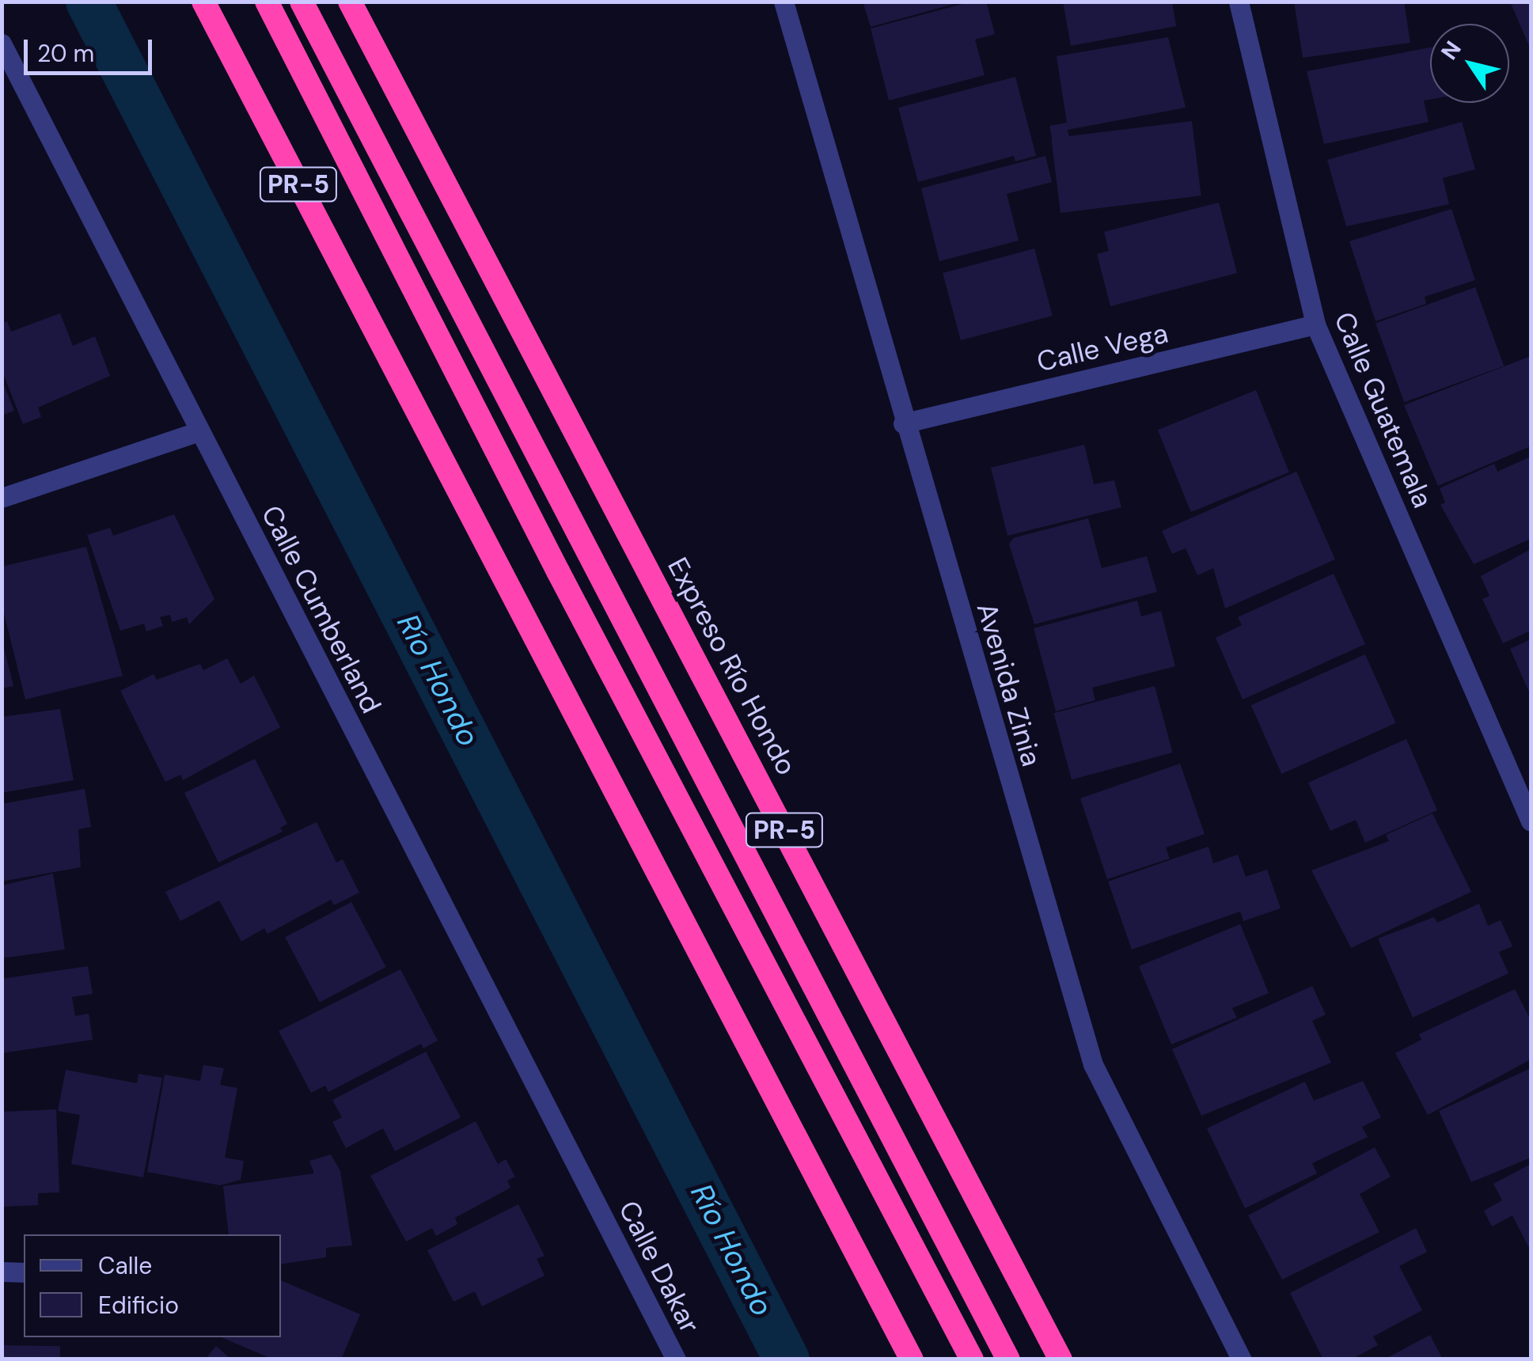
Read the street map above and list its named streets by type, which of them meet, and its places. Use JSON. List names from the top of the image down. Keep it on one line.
{"streets":{"highway":["PR-5","Expreso Río Hondo"],"street":["Calle Vega","Calle Guatemala","Calle Cumberland","Avenida Zinia","Calle Dakar"]},"crossings":[["Calle Vega","Calle Guatemala"],["Calle Vega","Avenida Zinia"],["Calle Cumberland","Calle Dakar"]],"water":["Río Hondo"],"legend":["Calle","Edificio"],"scale_bar":"20 m","north":"top left"}
